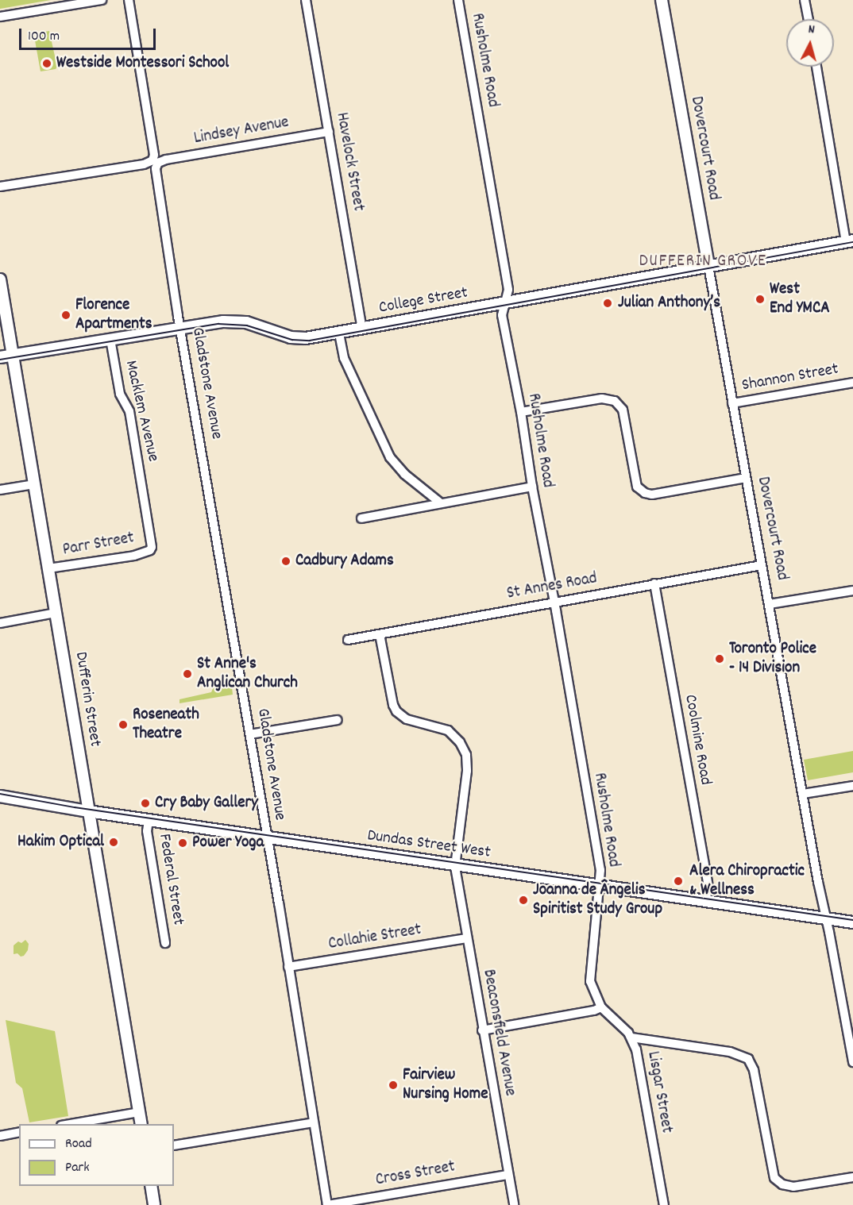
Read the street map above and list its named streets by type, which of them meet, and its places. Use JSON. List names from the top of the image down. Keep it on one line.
{"streets":{"main road":["Dovercourt Road","College Street","Dufferin Street","Dundas Street West"],"street":["Rusholme Road","Lindsey Avenue","Havelock Street","Shannon Street","Gladstone Avenue","Macklem Avenue","Parr Street","St Annes Road","Coolmine Road","Federal Street","Collahie Street","Beaconsfield Avenue","Lisgar Street","Cross Street"]},"crossings":[["Rusholme Road","College Street"],["Rusholme Road","St Annes Road"],["Rusholme Road","Dundas Street West"],["Rusholme Road","Lisgar Street"],["Lindsey Avenue","Havelock Street"],["Lindsey Avenue","Gladstone Avenue"],["Dovercourt Road","College Street"],["Dovercourt Road","Shannon Street"],["Dovercourt Road","St Annes Road"],["Dovercourt Road","Dundas Street West"],["Havelock Street","College Street"],["College Street","Gladstone Avenue"],["College Street","Macklem Avenue"],["College Street","Dufferin Street"],["Gladstone Avenue","Dundas Street West"],["Gladstone Avenue","Collahie Street"],["Gladstone Avenue","Cross Street"],["Macklem Avenue","Parr Street"],["Parr Street","Dufferin Street"],["St Annes Road","Coolmine Road"],["St Annes Road","Beaconsfield Avenue"],["Dufferin Street","Dundas Street West"],["Coolmine Road","Dundas Street West"],["Dundas Street West","Federal Street"],["Dundas Street West","Beaconsfield Avenue"],["Dundas Street West","Lisgar Street"],["Collahie Street","Beaconsfield Avenue"],["Beaconsfield Avenue","Cross Street"]],"districts":["DUFFERIN GROVE"],"places":["Westside Montessori School","West End YMCA","Julian Anthony’s","Florence Apartments","Cadbury Adams","Toronto Police - 14 Division","St Anne's Anglican Church","Roseneath Theatre","Cry Baby Gallery","Hakim Optical","Power Yoga","Alera Chiropractic & Wellness","Joanna de Ângelis Spiritist Study Group","Fairview Nursing Home"],"legend":["Road","Park"],"scale_bar":"100 m","north":"top"}
